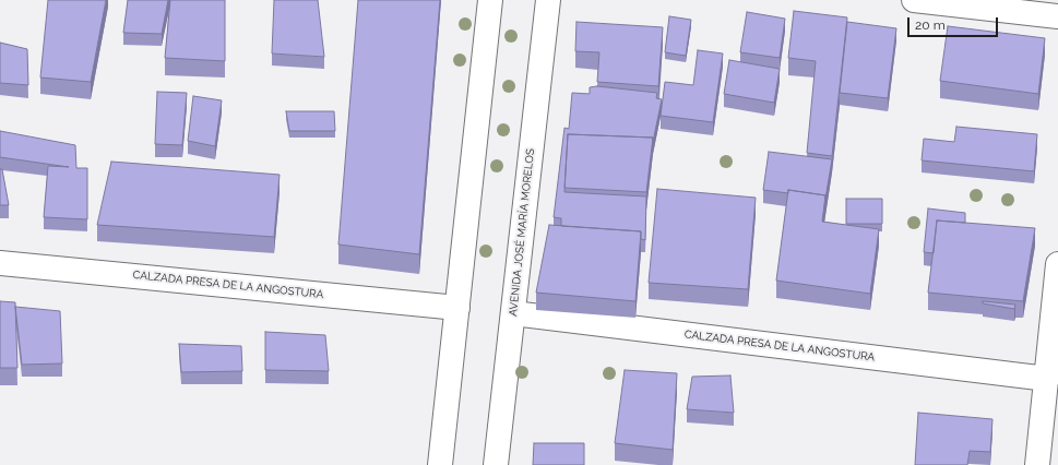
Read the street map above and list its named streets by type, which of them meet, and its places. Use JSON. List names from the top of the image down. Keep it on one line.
{"streets":{"street":["AVENIDA JOSÉ MARÍA MORELOS","CALZADA PRESA DE LA ANGOSTURA"]},"crossings":[["AVENIDA JOSÉ MARÍA MORELOS","CALZADA PRESA DE LA ANGOSTURA"]],"scale_bar":"20 m"}
